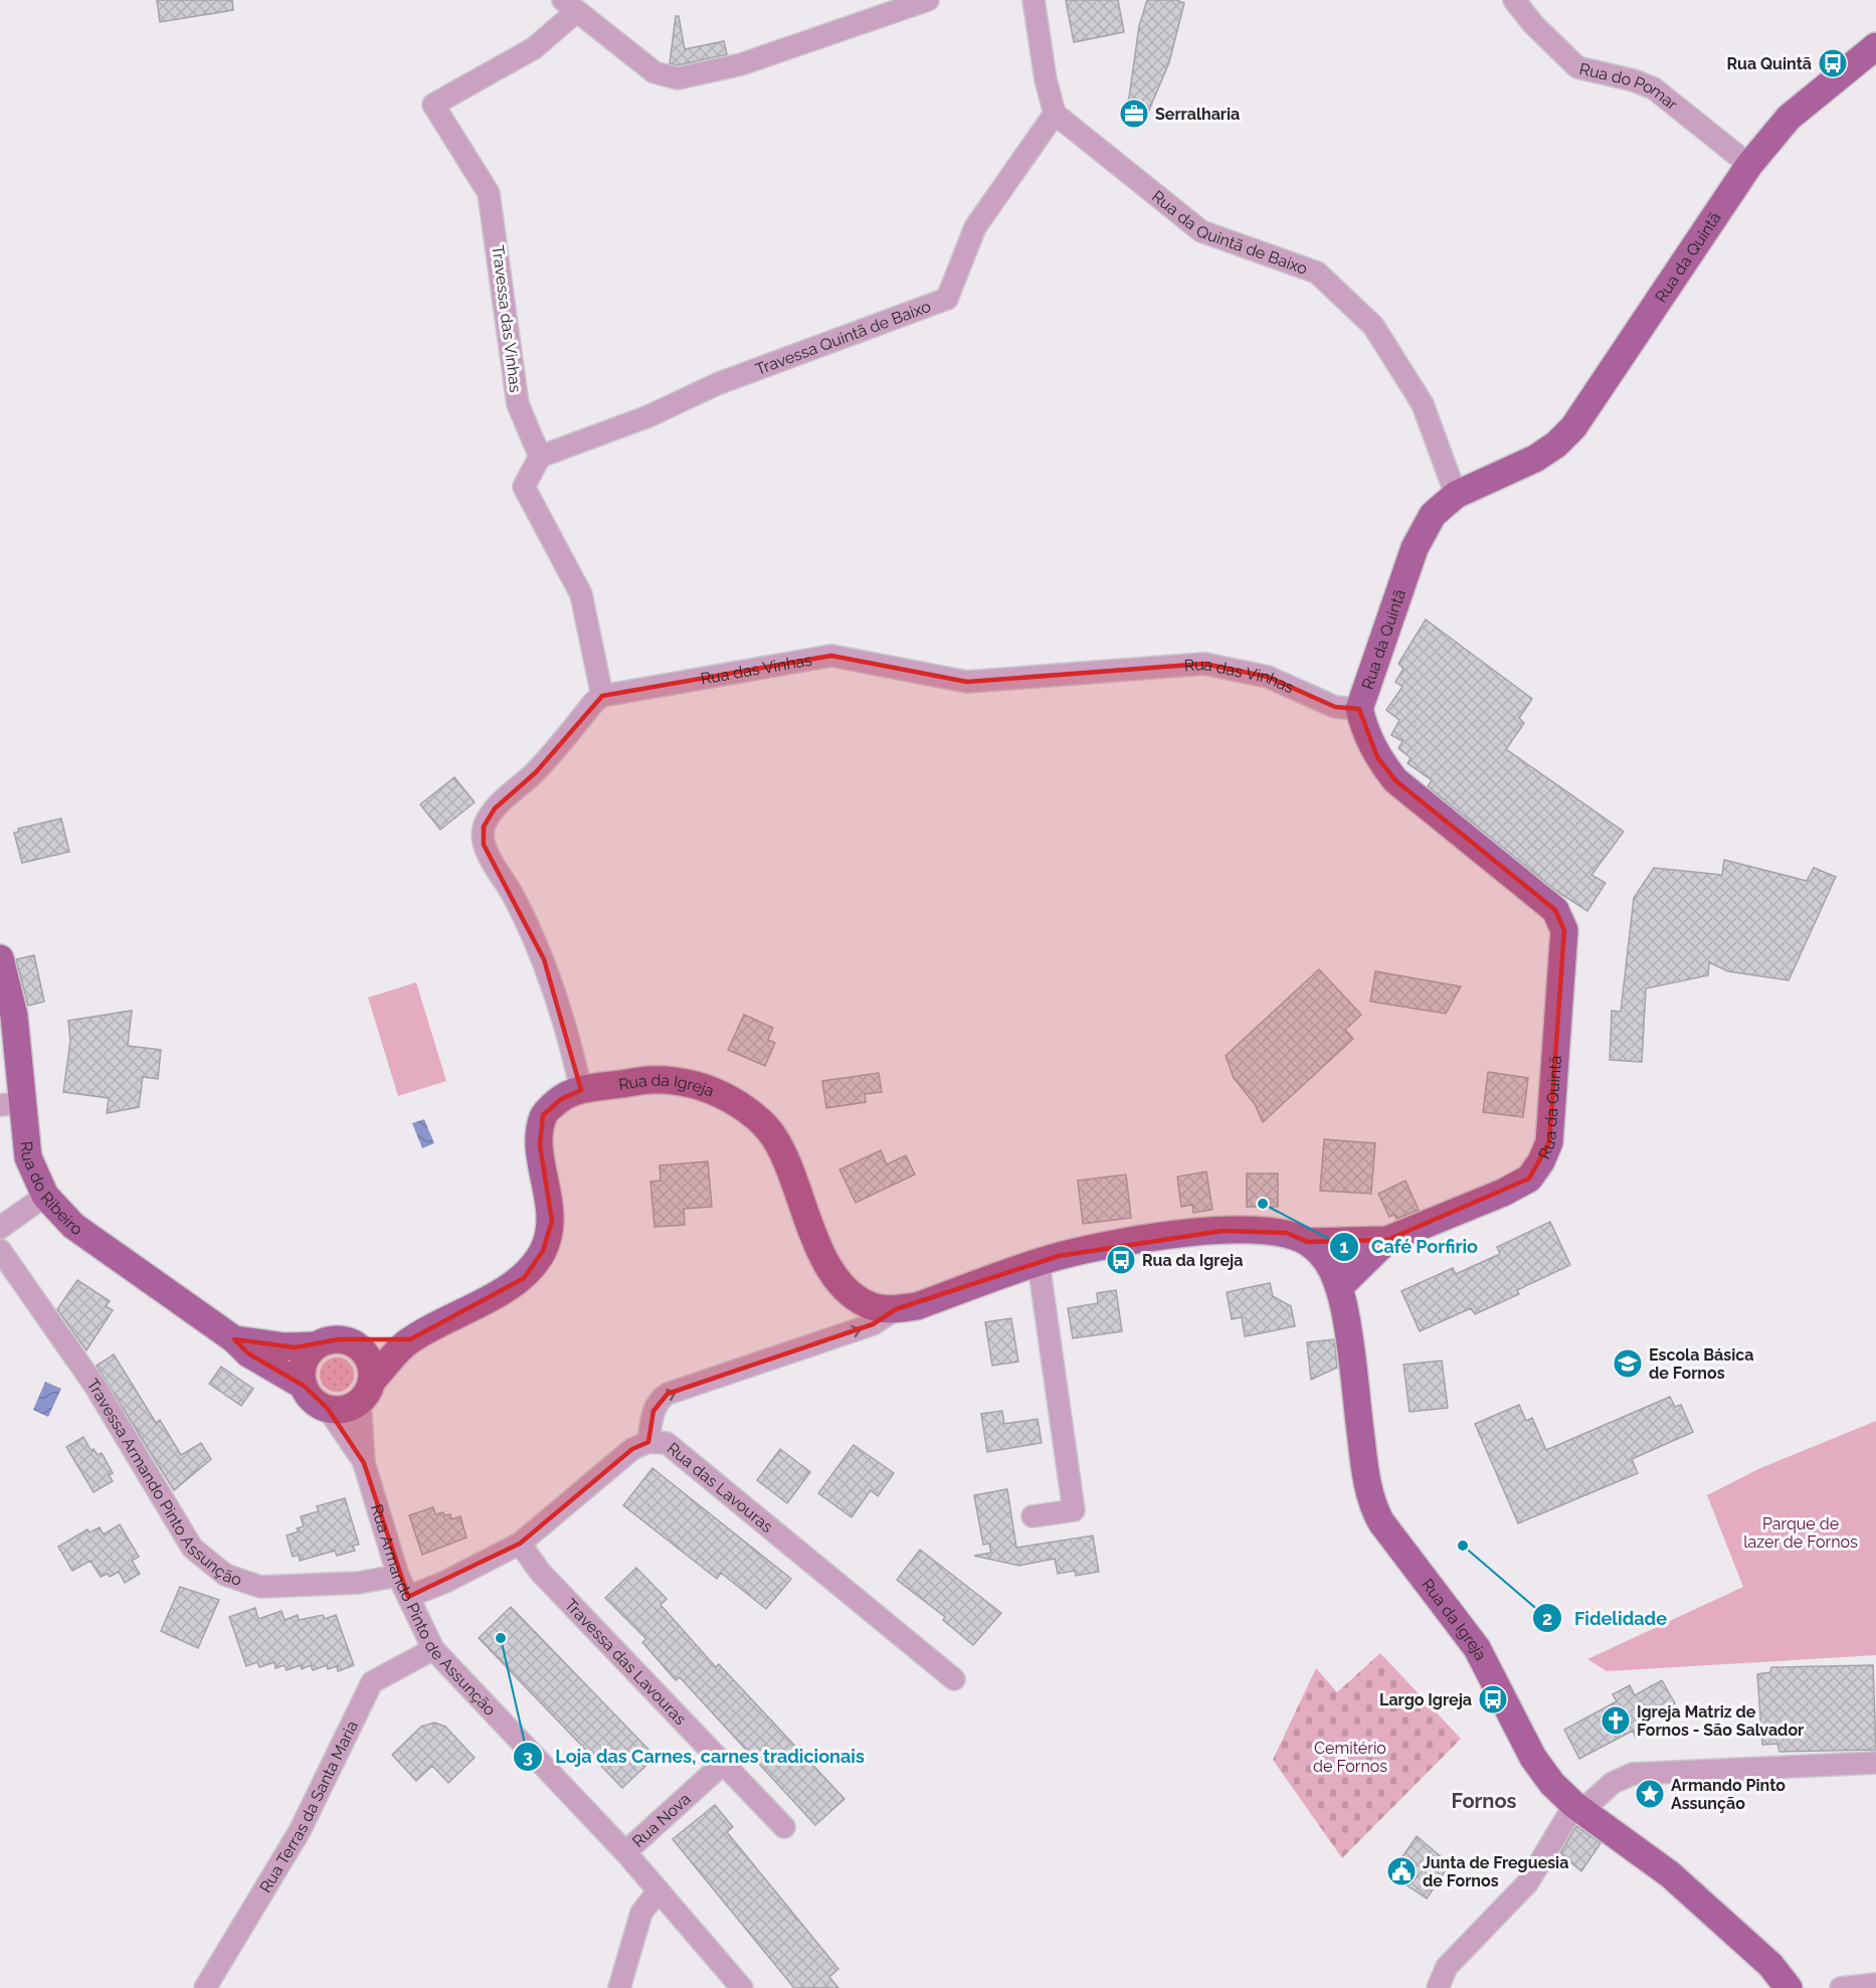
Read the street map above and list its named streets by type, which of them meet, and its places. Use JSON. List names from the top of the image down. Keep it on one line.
{"streets":{"main road":["Rua da Quintã","Rua da Igreja","Rua do Ribeiro"],"street":["Rua do Pomar","Rua da Quintã de Baixo","Travessa das Vinhas","Travessa Quintã de Baixo","Rua das Vinhas","Travessa Armando Pinto Assunção","Rua das Lavouras","Rua Armando Pinto de Assunção","Travessa das Lavouras","Rua Terras da Santa Maria","Rua Nova"]},"crossings":[["Rua do Pomar","Rua da Quintã"],["Rua da Quintã de Baixo","Rua da Quintã"],["Rua da Quintã de Baixo","Travessa Quintã de Baixo"],["Rua da Quintã","Rua das Vinhas"],["Rua da Quintã","Rua da Igreja"],["Travessa das Vinhas","Travessa Quintã de Baixo"],["Rua da Igreja","Rua do Ribeiro"],["Rua da Igreja","Rua Armando Pinto de Assunção"],["Rua do Ribeiro","Rua Armando Pinto de Assunção"],["Travessa Armando Pinto Assunção","Rua Armando Pinto de Assunção"],["Rua das Lavouras","Rua Armando Pinto de Assunção"],["Rua das Lavouras","Travessa das Lavouras"],["Rua Armando Pinto de Assunção","Rua Terras da Santa Maria"],["Rua Armando Pinto de Assunção","Rua Nova"],["Travessa das Lavouras","Rua Nova"]],"districts":["Fornos"],"parks":["Parque de lazer de Fornos","Cemitério de Fornos"],"places":{"bus stop":["Rua Quintã","Rua da Igreja","Largo Igreja"],"office":["Serralharia"],"other":["Café Porfirio","Fidelidade","Loja das Carnes, carnes tradicionais"],"school or university":["Escola Básica de Fornos"],"church":["Igreja Matriz de Fornos - São Salvador"],"place":["Armando Pinto Assunção"],"public building":["Junta de Freguesia de Fornos"]}}
